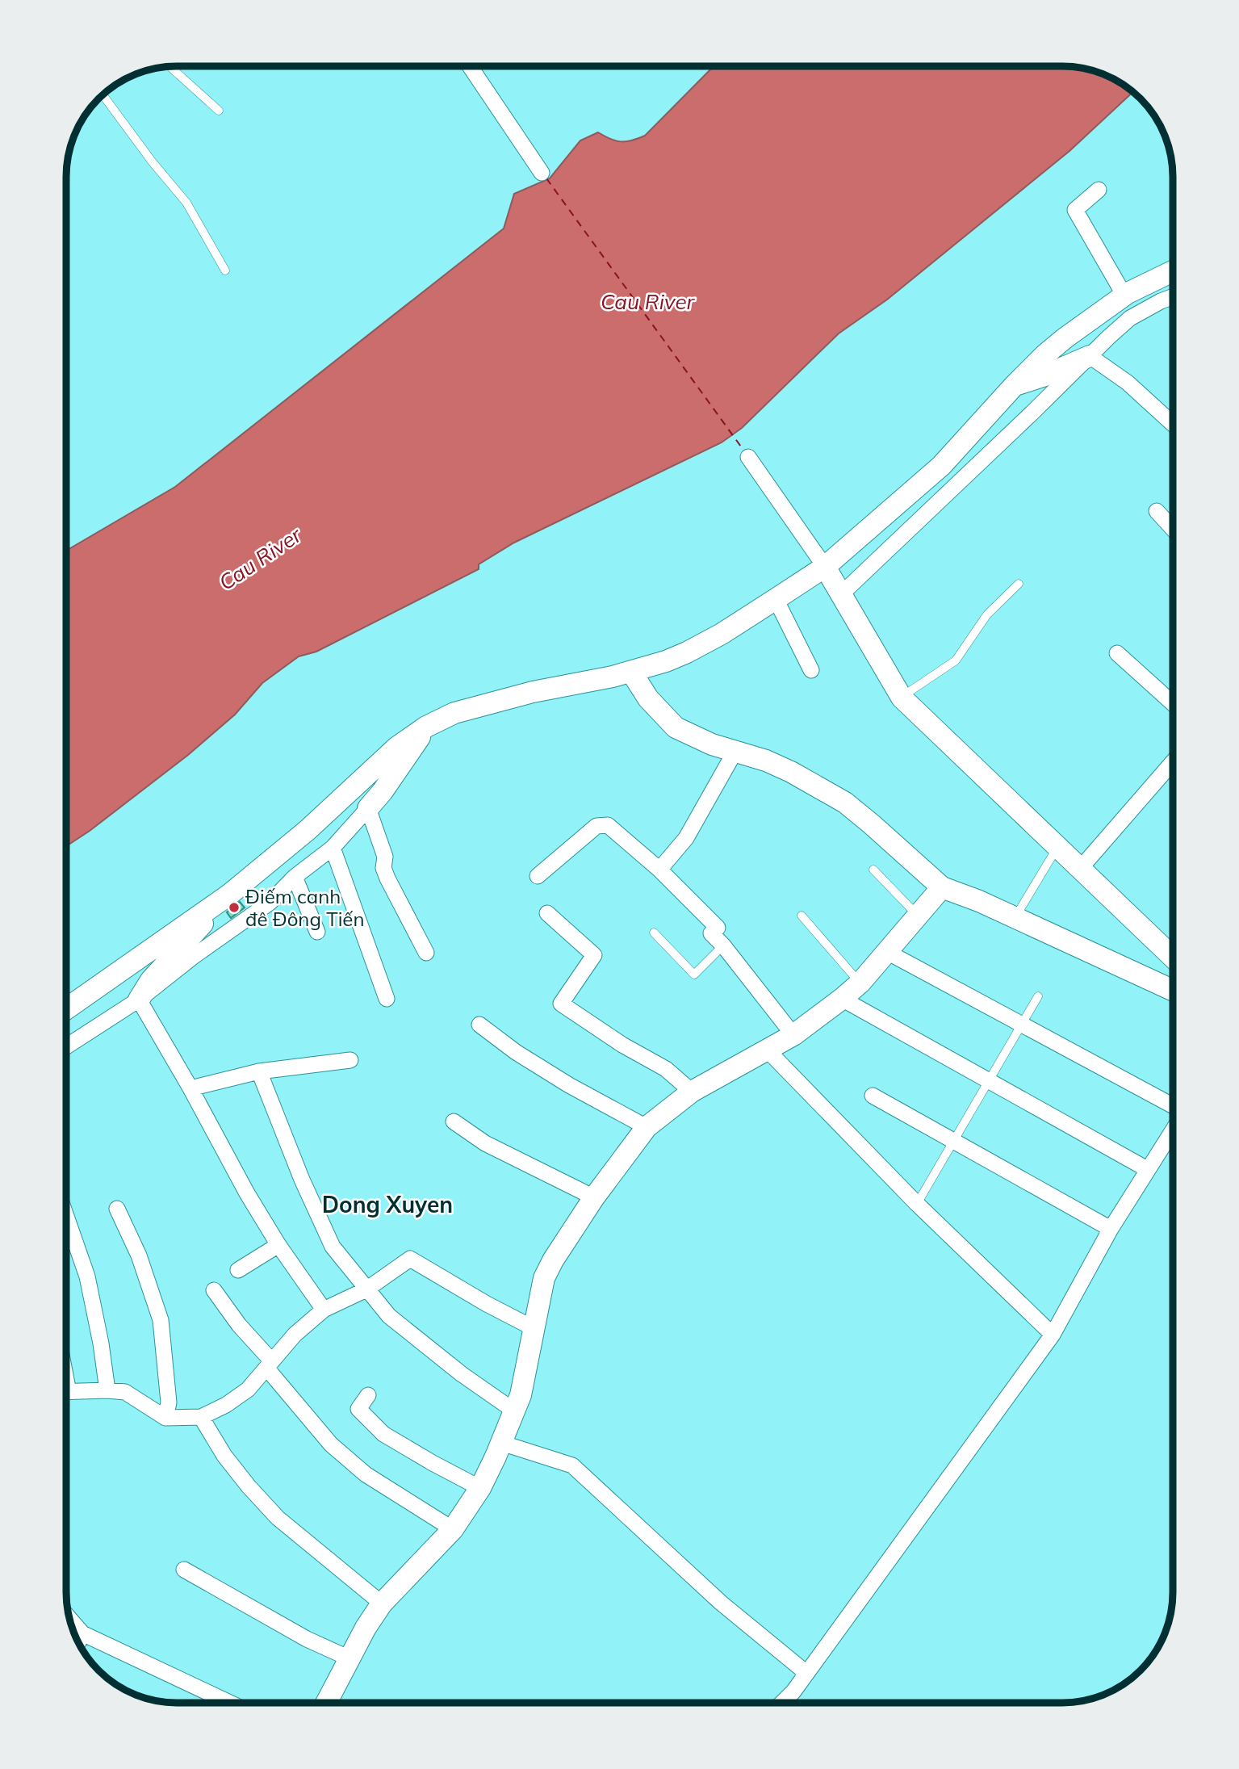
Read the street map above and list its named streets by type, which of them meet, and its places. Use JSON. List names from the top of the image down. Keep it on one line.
{"districts":["Dong Xuyen"],"water":["Cau River"],"places":["Điếm canh đê Đông Tiến"]}
